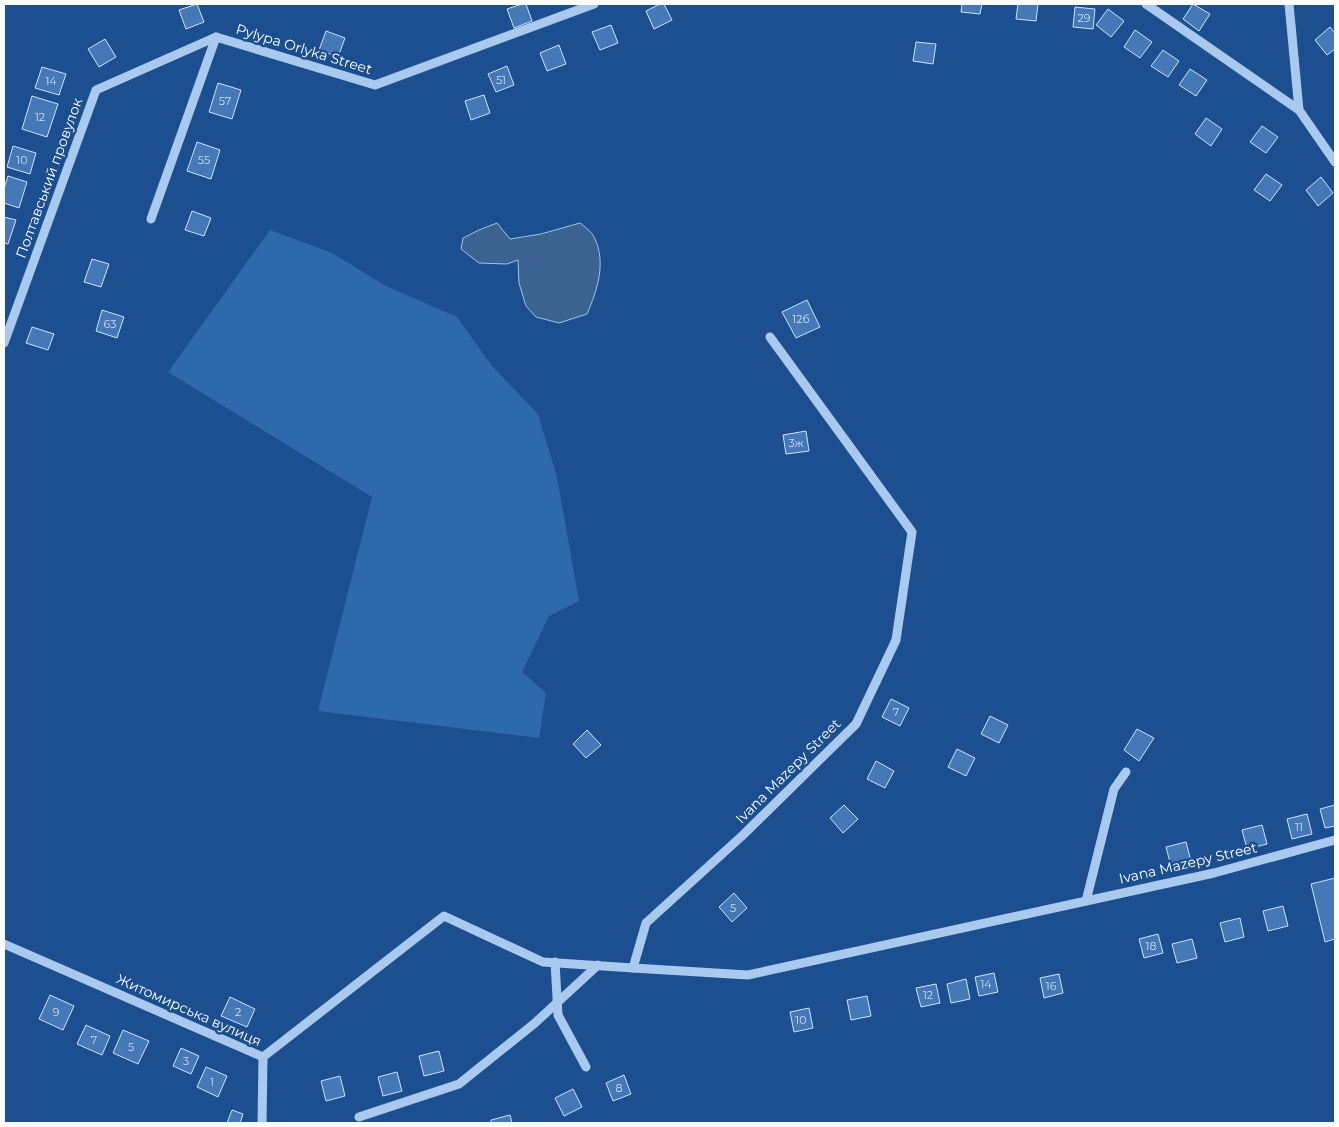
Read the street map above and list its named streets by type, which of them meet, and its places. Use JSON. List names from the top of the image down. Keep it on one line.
{"streets":{"street":["Pylypa Orlyka Street","Полтавський провулок","Ivana Mazepy Street","Житомирська вулиця"]},"crossings":[["Pylypa Orlyka Street","Полтавський провулок"],["Ivana Mazepy Street","Житомирська вулиця"]],"house_numbers":["29","51","14","57","12","10","55","12б","63","3ж","7","11","5","18","14","16","12","9","2","10","7","5","3","1","8"]}
